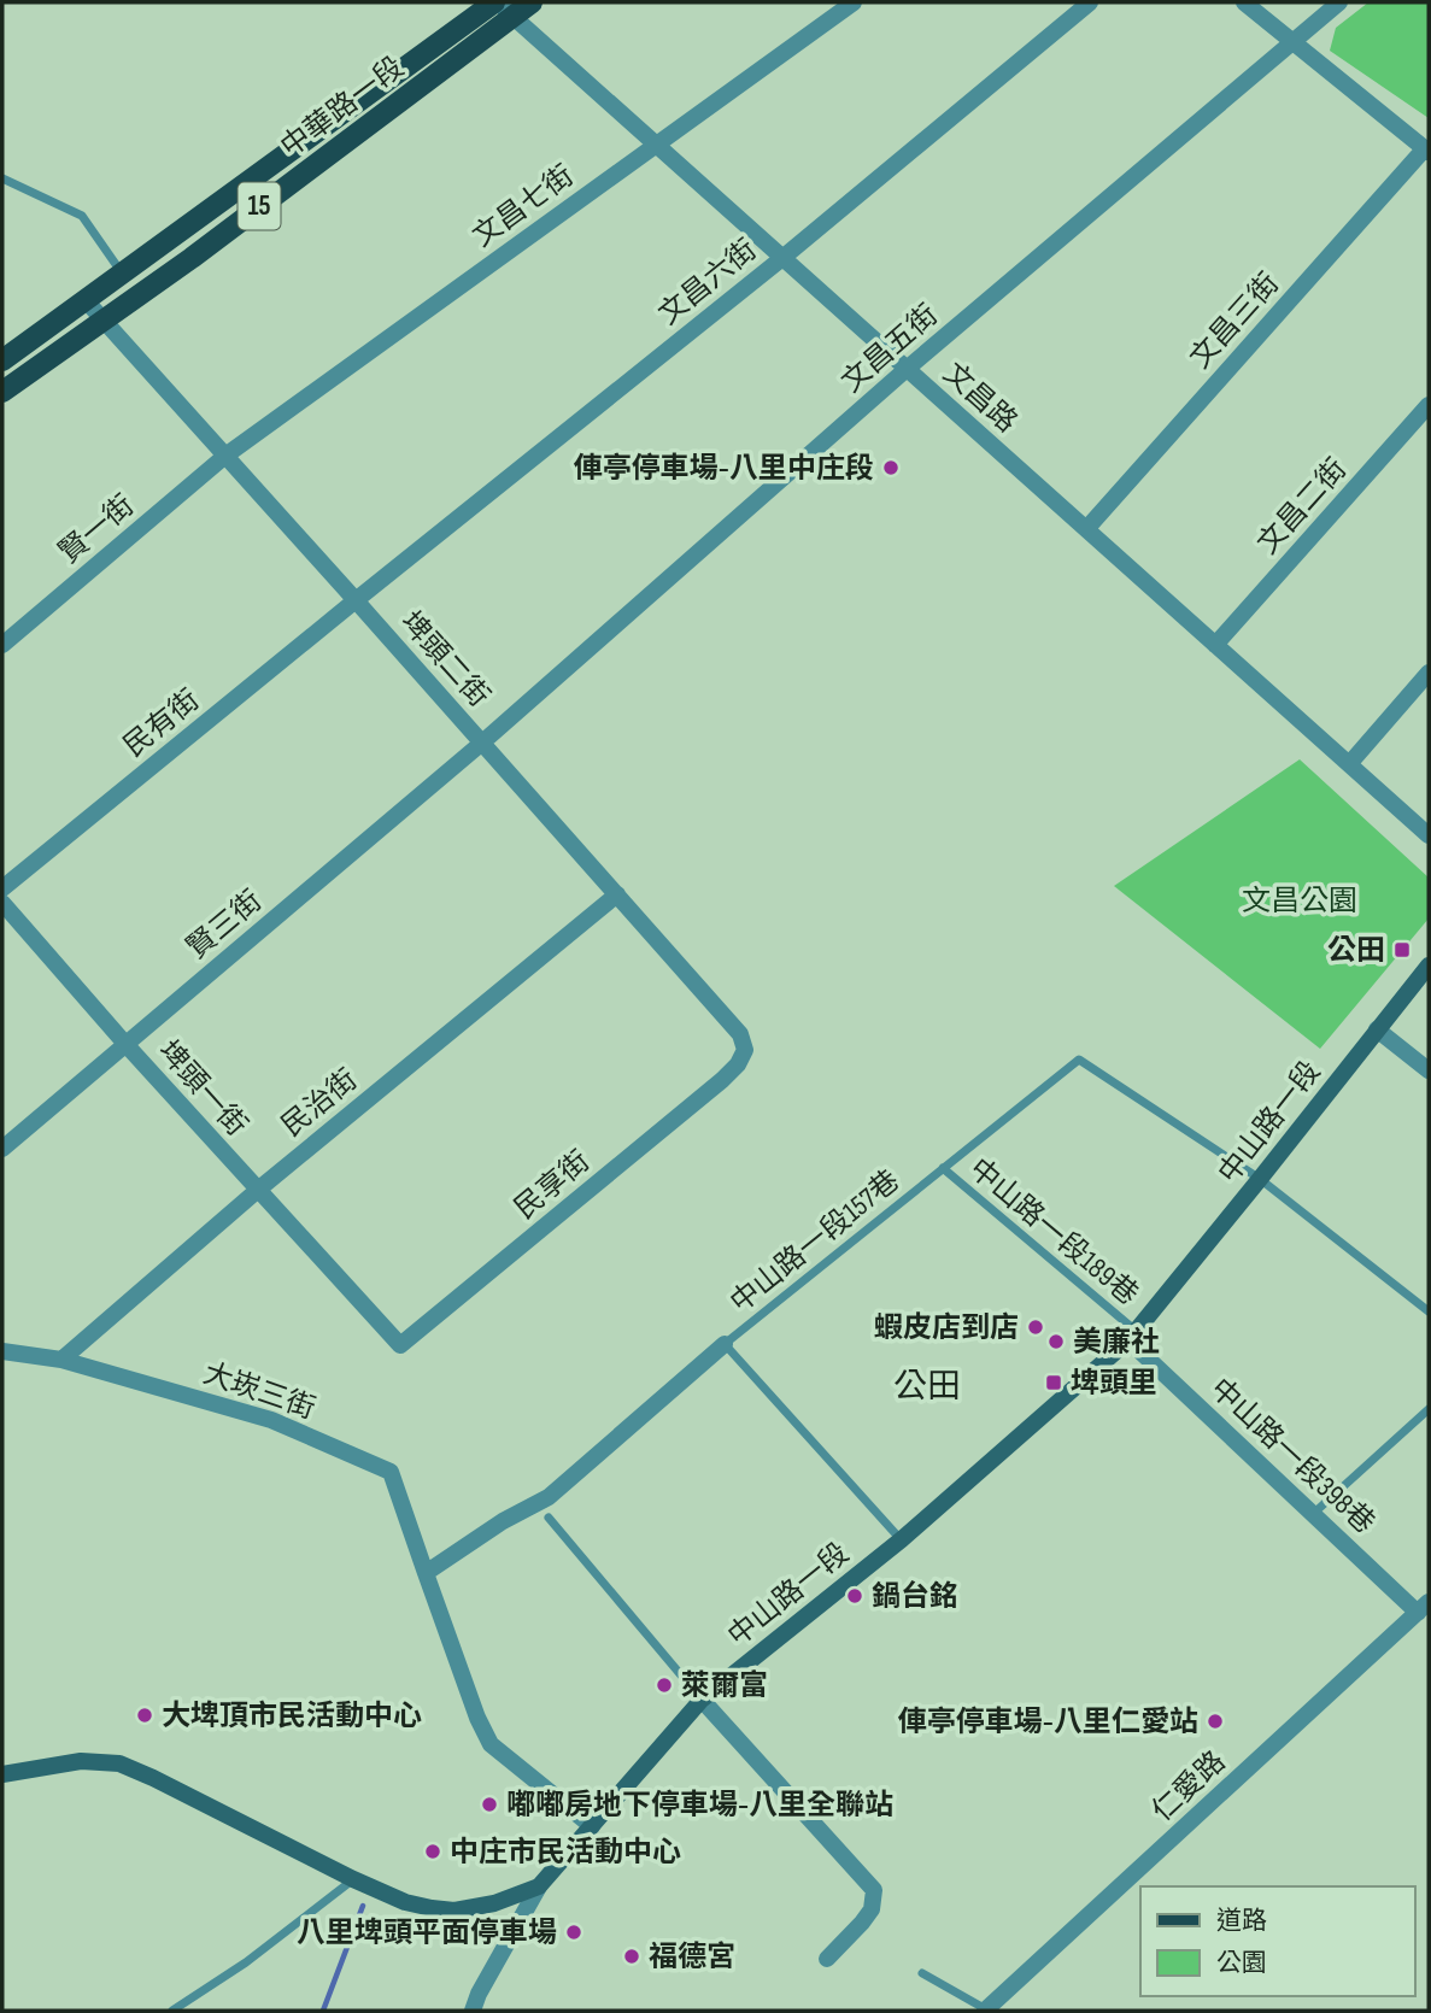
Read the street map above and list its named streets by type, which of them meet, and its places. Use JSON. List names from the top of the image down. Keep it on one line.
{"streets":{"main road":["中華路一段","15","中山路一段"],"street":["文昌七街","文昌六街","文昌三街","文昌五街","文昌路","文昌二街","賢一街","埤頭二街","民有街","賢三街","埤頭一街","民治街","民享街","大崁三街","中山路一段398巷","仁愛路"],"lane":["中山路一段189巷","中山路一段157巷"]},"crossings":[["中華路一段","15"],["中華路一段","文昌路"],["中華路一段","埤頭二街"],["15","文昌路"],["文昌七街","文昌路"],["文昌七街","賢一街"],["文昌七街","埤頭二街"],["文昌六街","文昌路"],["文昌六街","埤頭二街"],["文昌六街","民有街"],["文昌三街","文昌路"],["文昌五街","文昌路"],["文昌五街","埤頭二街"],["文昌五街","賢三街"],["文昌路","文昌二街"],["賢一街","埤頭二街"],["埤頭二街","民有街"],["埤頭二街","賢三街"],["埤頭二街","民治街"],["埤頭二街","民享街"],["賢三街","埤頭一街"],["埤頭一街","民治街"],["埤頭一街","民享街"],["民治街","大崁三街"],["中山路一段","中山路一段189巷"],["中山路一段","中山路一段157巷"],["中山路一段","大崁三街"],["中山路一段","中山路一段398巷"],["中山路一段189巷","中山路一段157巷"],["中山路一段189巷","中山路一段398巷"],["中山路一段398巷","仁愛路"]],"districts":["公田"],"parks":["文昌公園"],"places":{"other":["俥亭停車場-八里中庄段","蝦皮店到店","美廉社","鍋台銘","萊爾富","大埤頂市民活動中心","俥亭停車場-八里仁愛站","嘟嘟房地下停車場-八里全聯站","中庄市民活動中心","八里埤頭平面停車場","福德宮"],"transit":["公田","埤頭里"]},"legend":["道路","公園"]}
